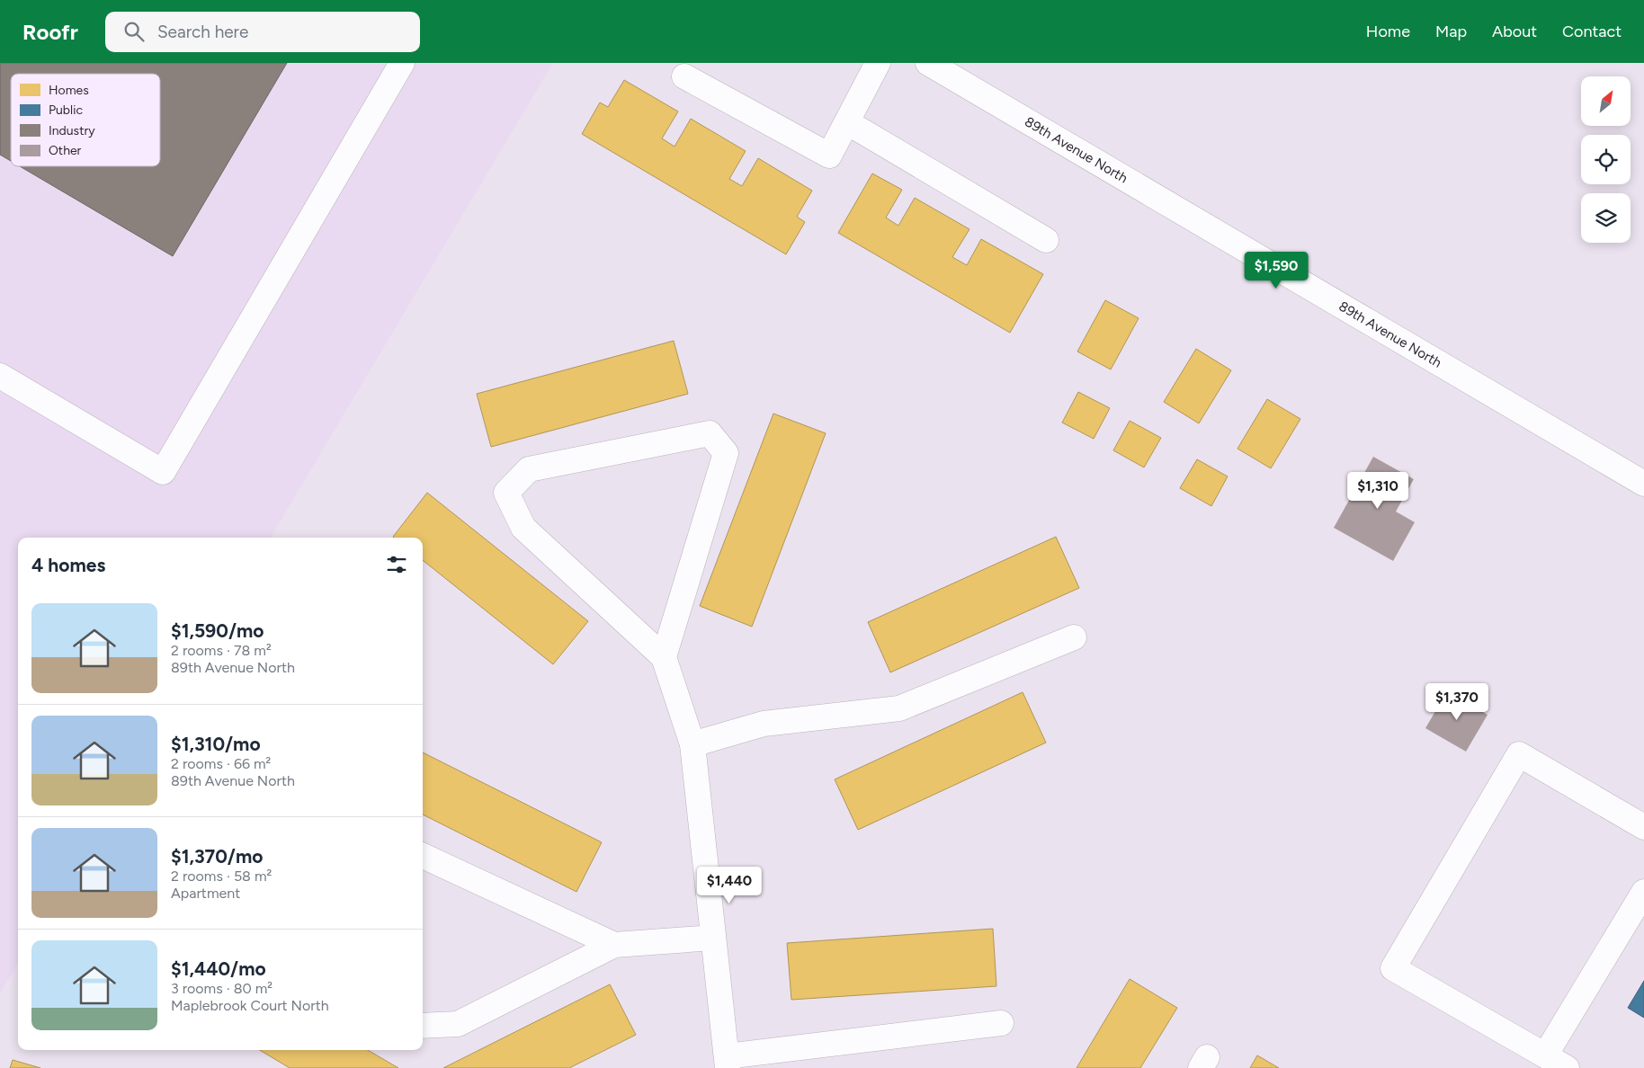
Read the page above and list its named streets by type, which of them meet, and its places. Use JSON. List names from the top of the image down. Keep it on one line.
{"streets":{"street":["89th Avenue North"]},"legend":["Homes","Public","Industry","Other"],"north":"top right","page":{"header":"Roofr","search":"Search here","nav":["Home","Map","About","Contact"],"price":["$1,590","$1,310","$1,370","$1,440"],"heading":"4 homes","list":[{"name":"$1,590/mo","note":"2 rooms · 78 m² · 89th Avenue North"},{"name":"$1,310/mo","note":"2 rooms · 66 m² · 89th Avenue North"},{"name":"$1,370/mo","note":"2 rooms · 58 m² · Apartment"},{"name":"$1,440/mo","note":"3 rooms · 80 m² · Maplebrook Court North"}]}}
